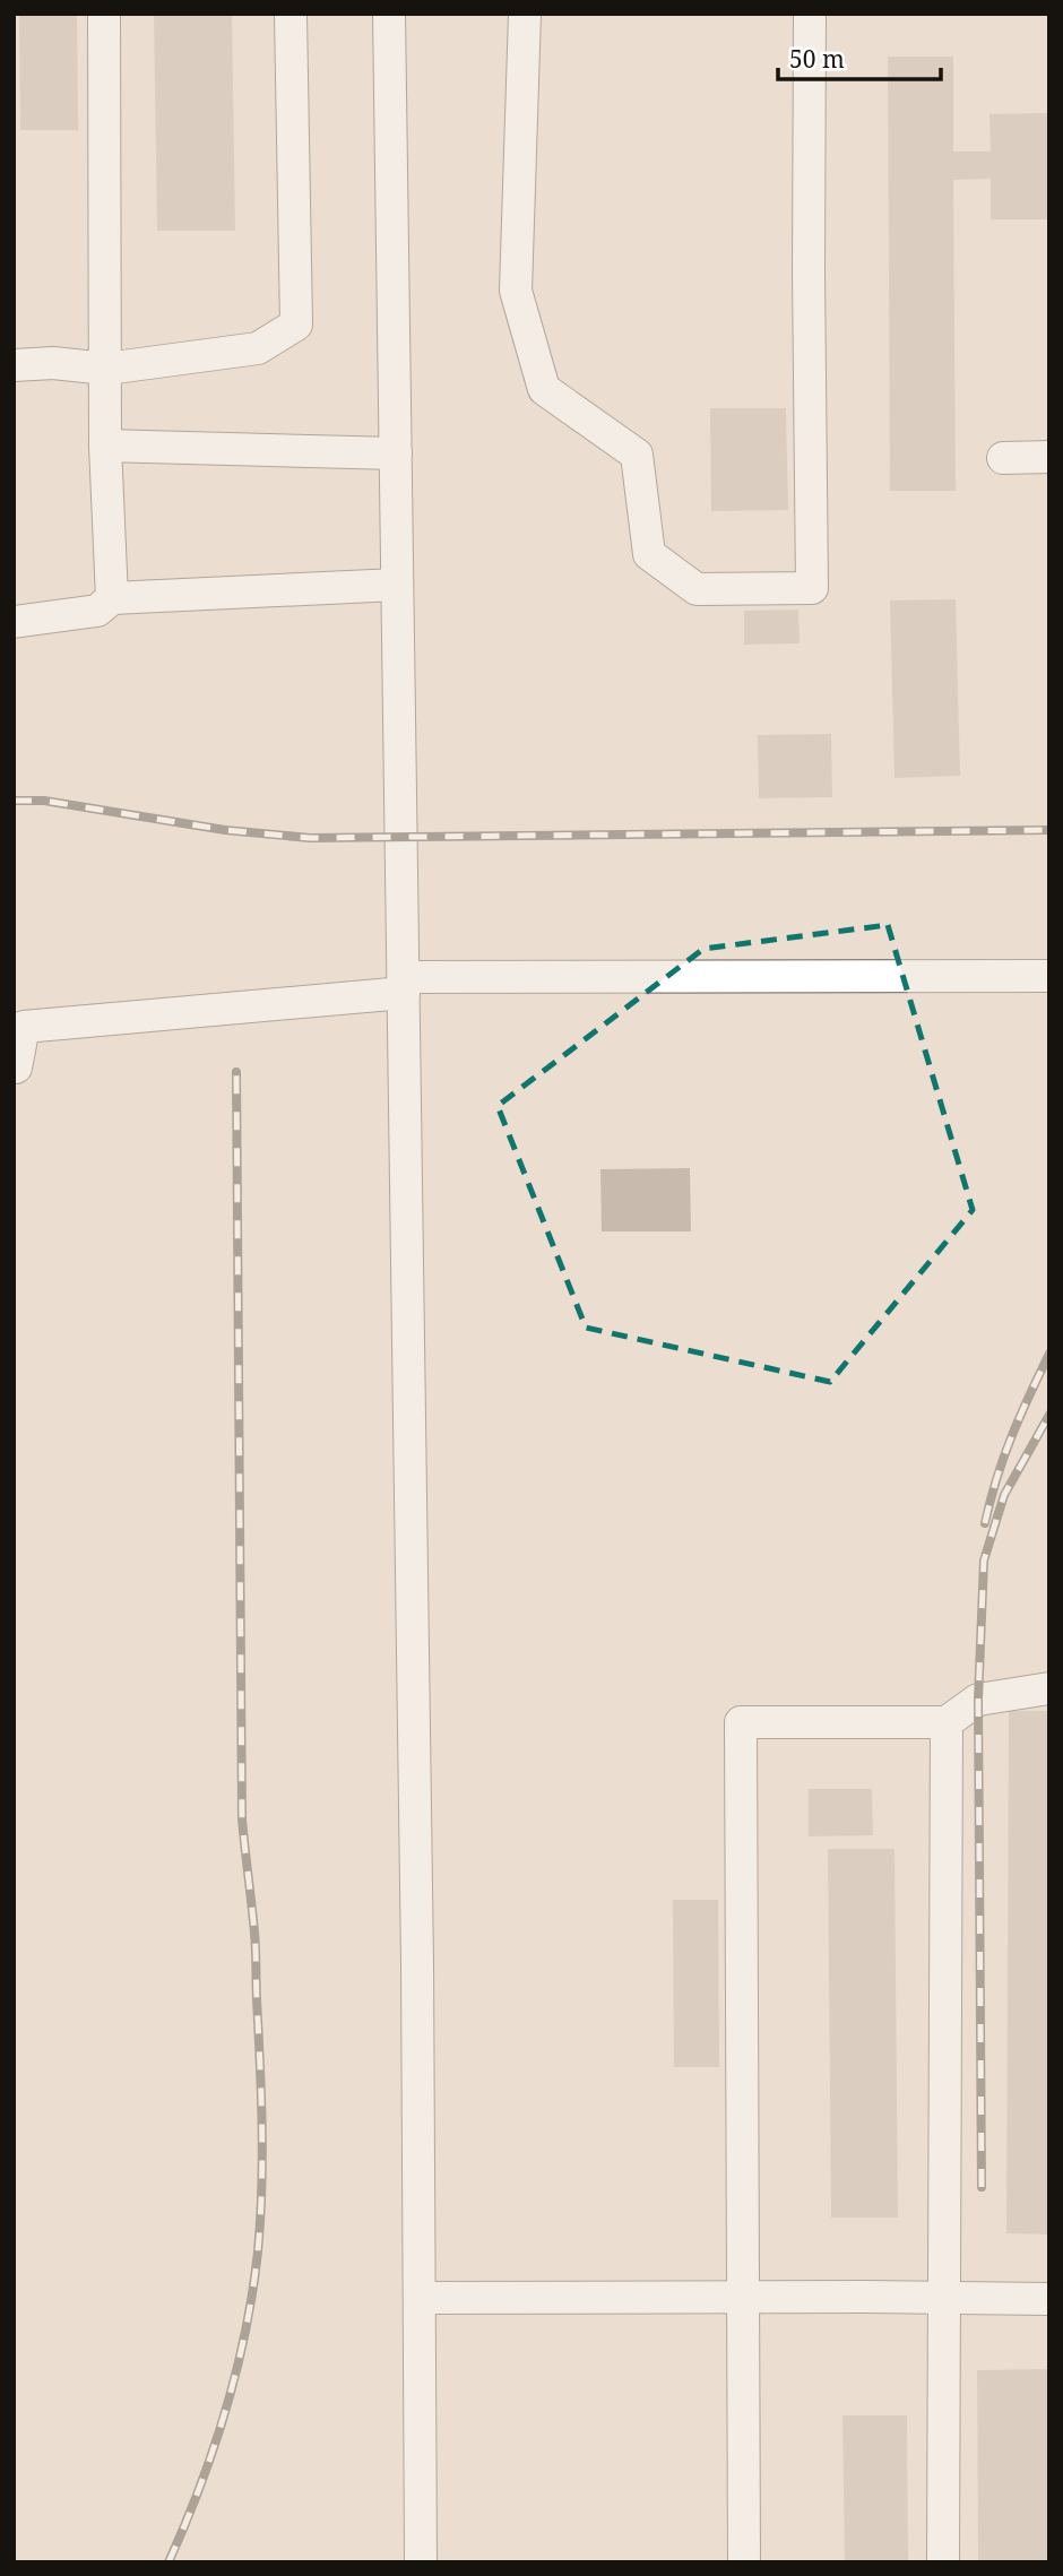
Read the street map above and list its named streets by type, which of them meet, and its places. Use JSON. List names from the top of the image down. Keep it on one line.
{"scale_bar":"50 m"}
